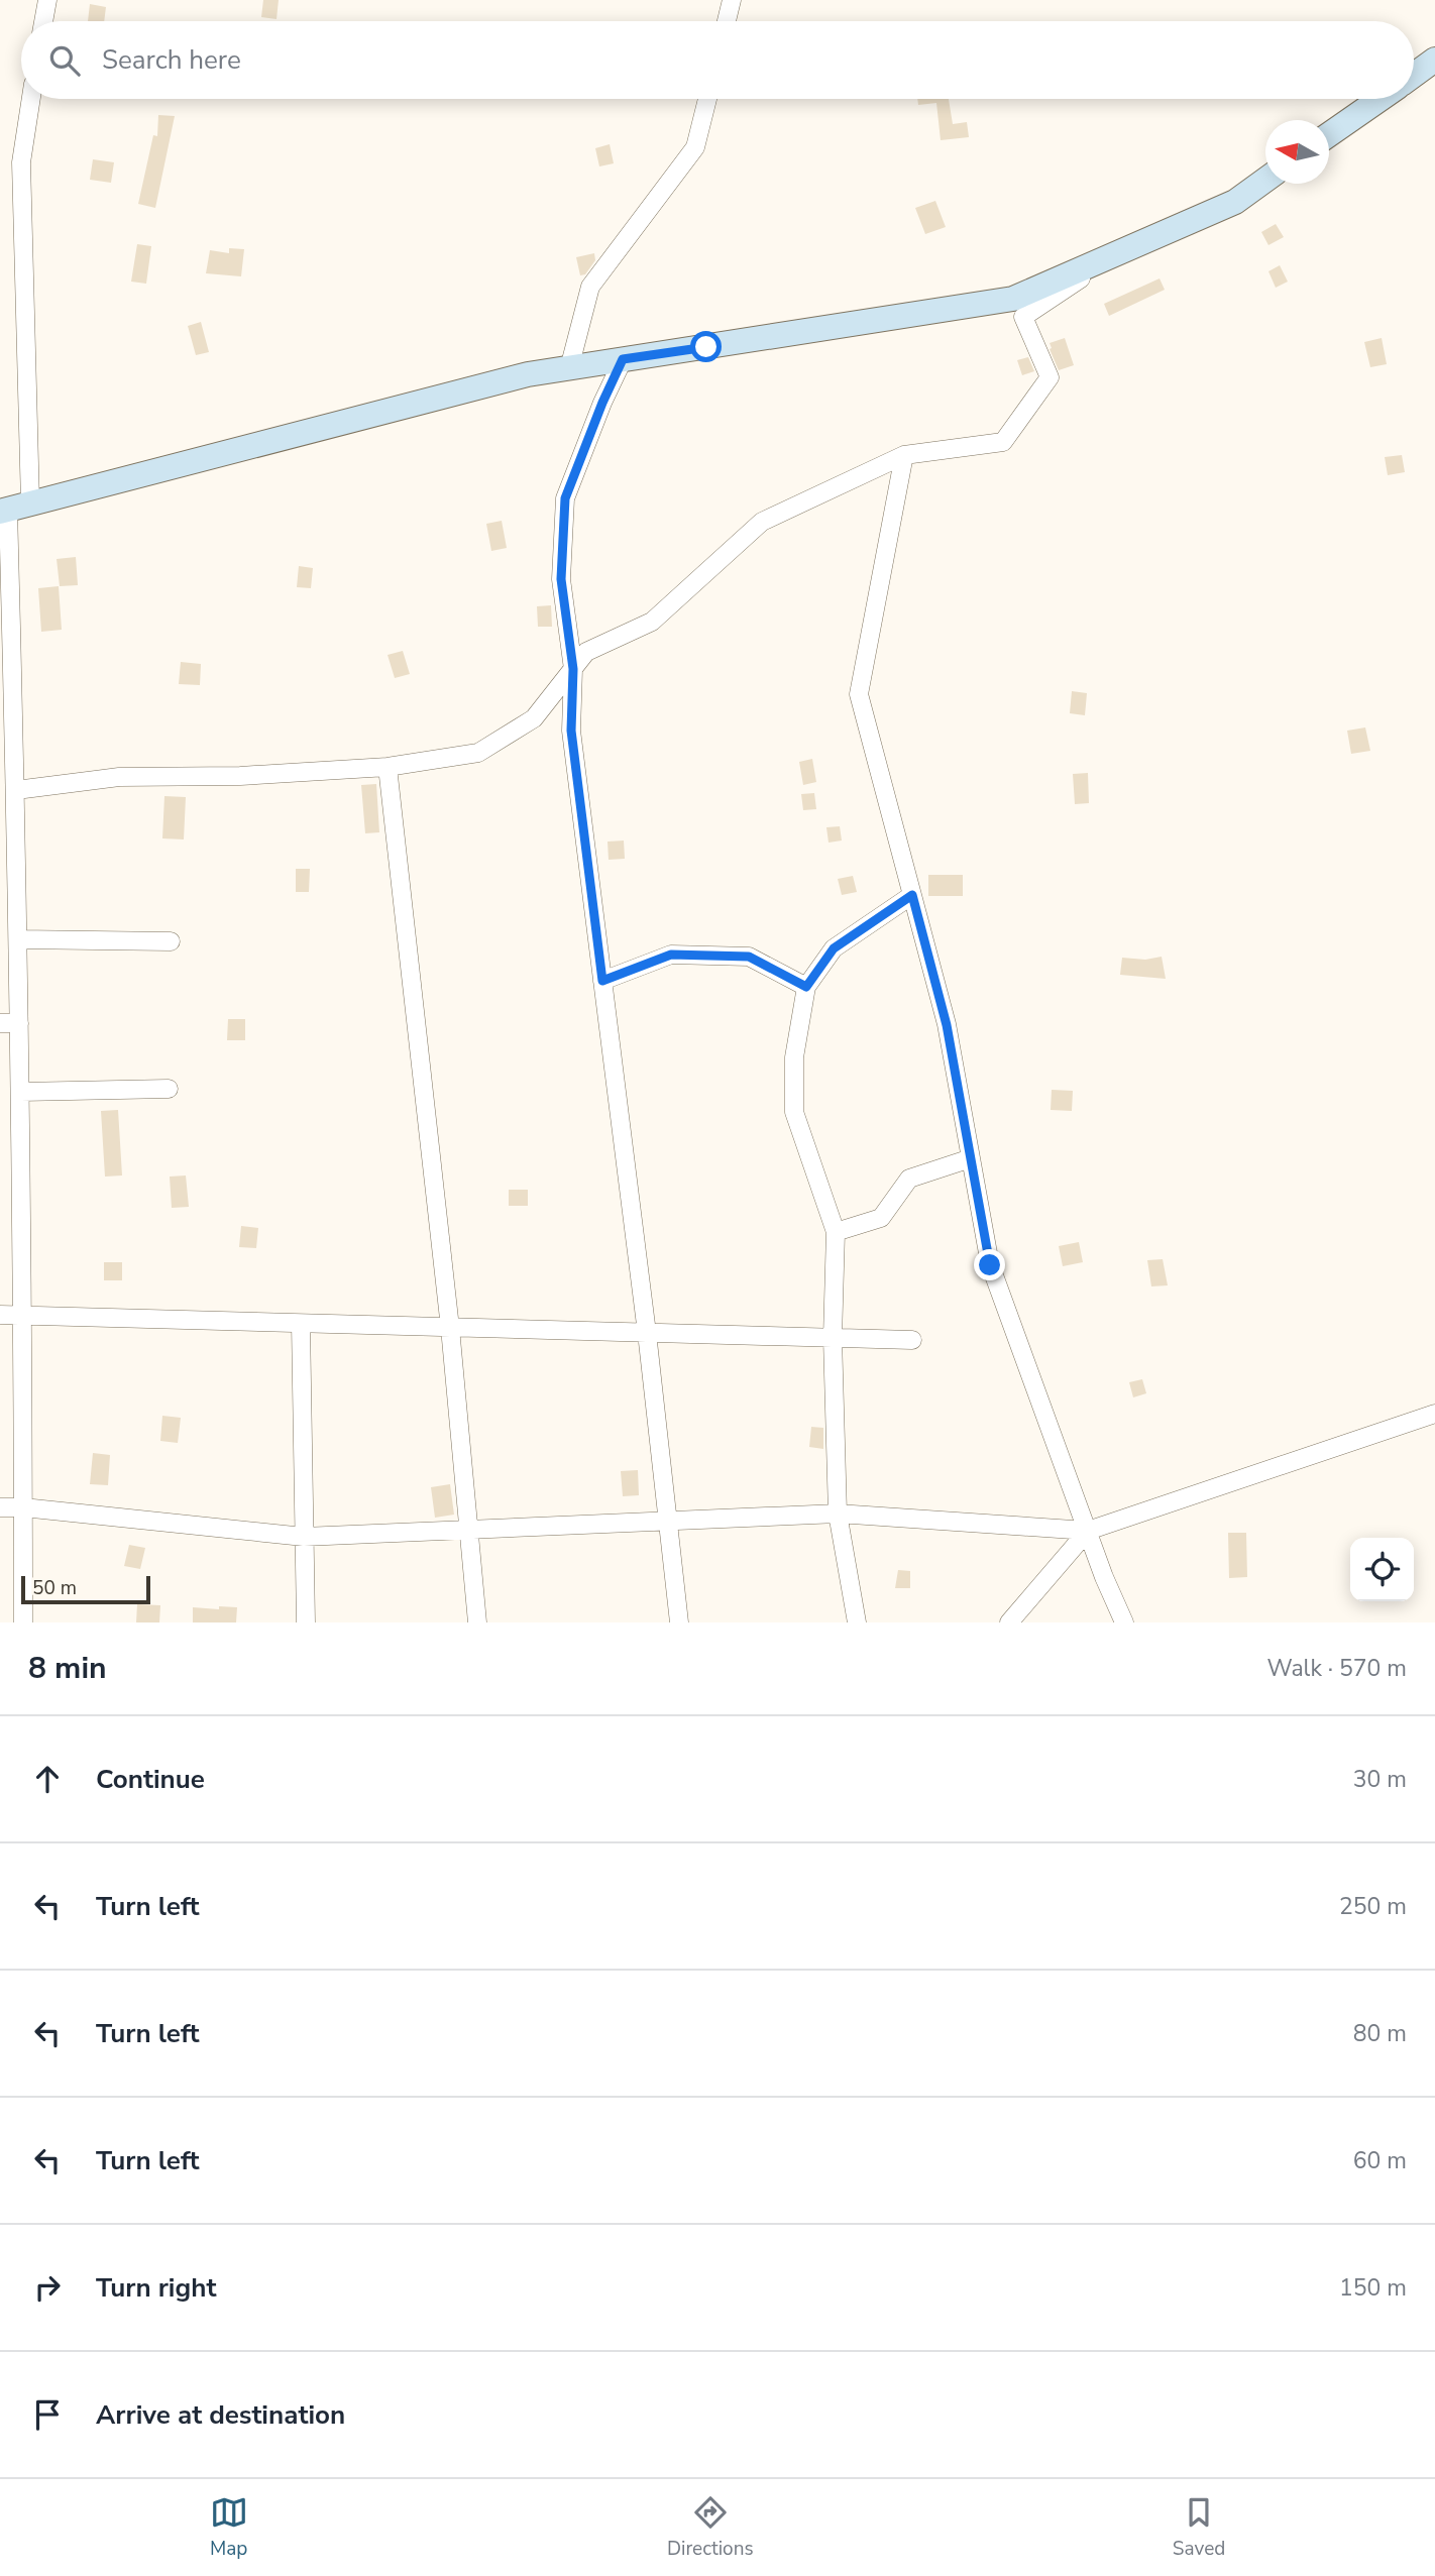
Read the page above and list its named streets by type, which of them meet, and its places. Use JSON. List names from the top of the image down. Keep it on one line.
{"scale_bar":"50 m","north":"left","page":{"search":"Search here","scale":"50 m","heading":["8 min","Walk · 570 m"],"list":[["Continue","30 m"],["Turn left","250 m"],["Turn left","80 m"],["Turn left","60 m"],["Turn right","150 m"],"Arrive at destination"],"nav":["Map","Directions","Saved"]}}
